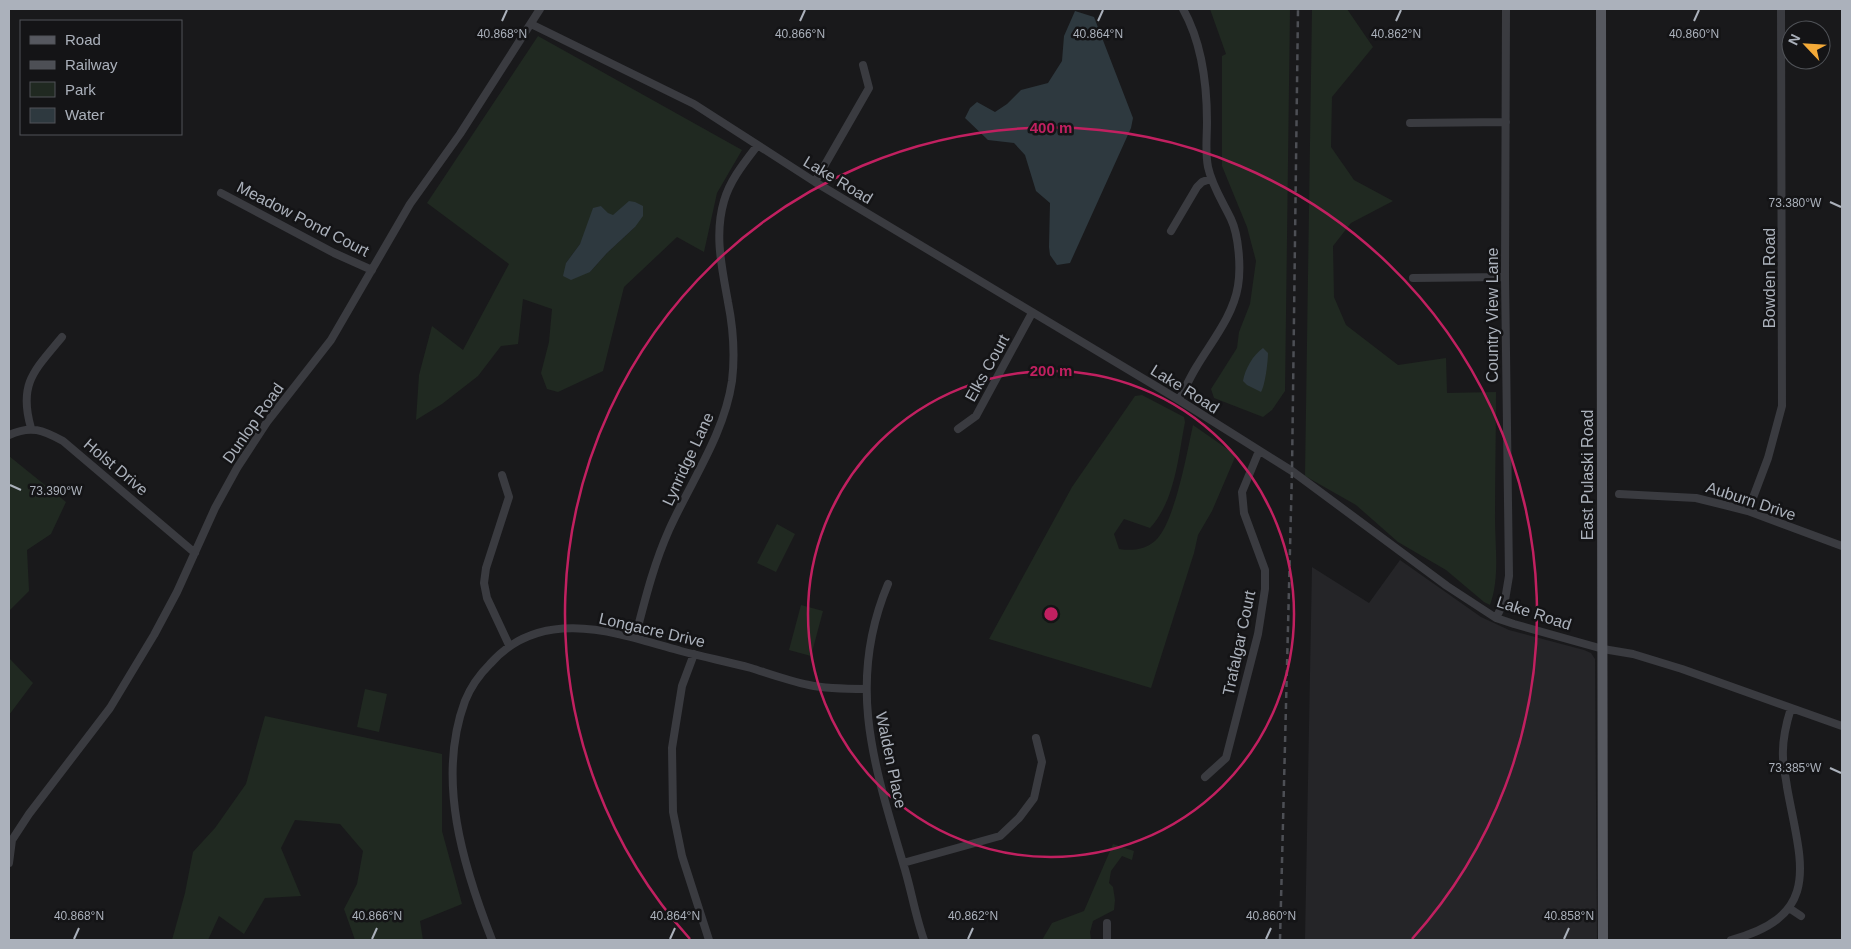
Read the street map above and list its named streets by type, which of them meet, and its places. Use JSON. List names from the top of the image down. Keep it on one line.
{"streets":{"main road":["East Pulaski Road"],"street":["Lake Road","Meadow Pond Court","Bowden Road","Country View Lane","Elks Court","Dunlop Road","Lynridge Lane","Holst Drive","Auburn Drive","Longacre Drive","Trafalgar Court","Walden Place"]},"crossings":[["Lake Road","Country View Lane"],["Lake Road","Elks Court"],["Lake Road","Dunlop Road"],["Lake Road","Lynridge Lane"],["Lake Road","East Pulaski Road"],["Lake Road","Trafalgar Court"],["Meadow Pond Court","Dunlop Road"],["Bowden Road","Auburn Drive"],["Dunlop Road","Holst Drive"],["Lynridge Lane","Longacre Drive"],["Longacre Drive","Walden Place"]],"legend":["Road","Railway","Park","Water"],"north":"top left","coordinates":["40.868°N","40.866°N","40.864°N","40.862°N","40.860°N","73.380°W","73.390°W","73.385°W","40.858°N"],"rings":["400 m","200 m"]}
